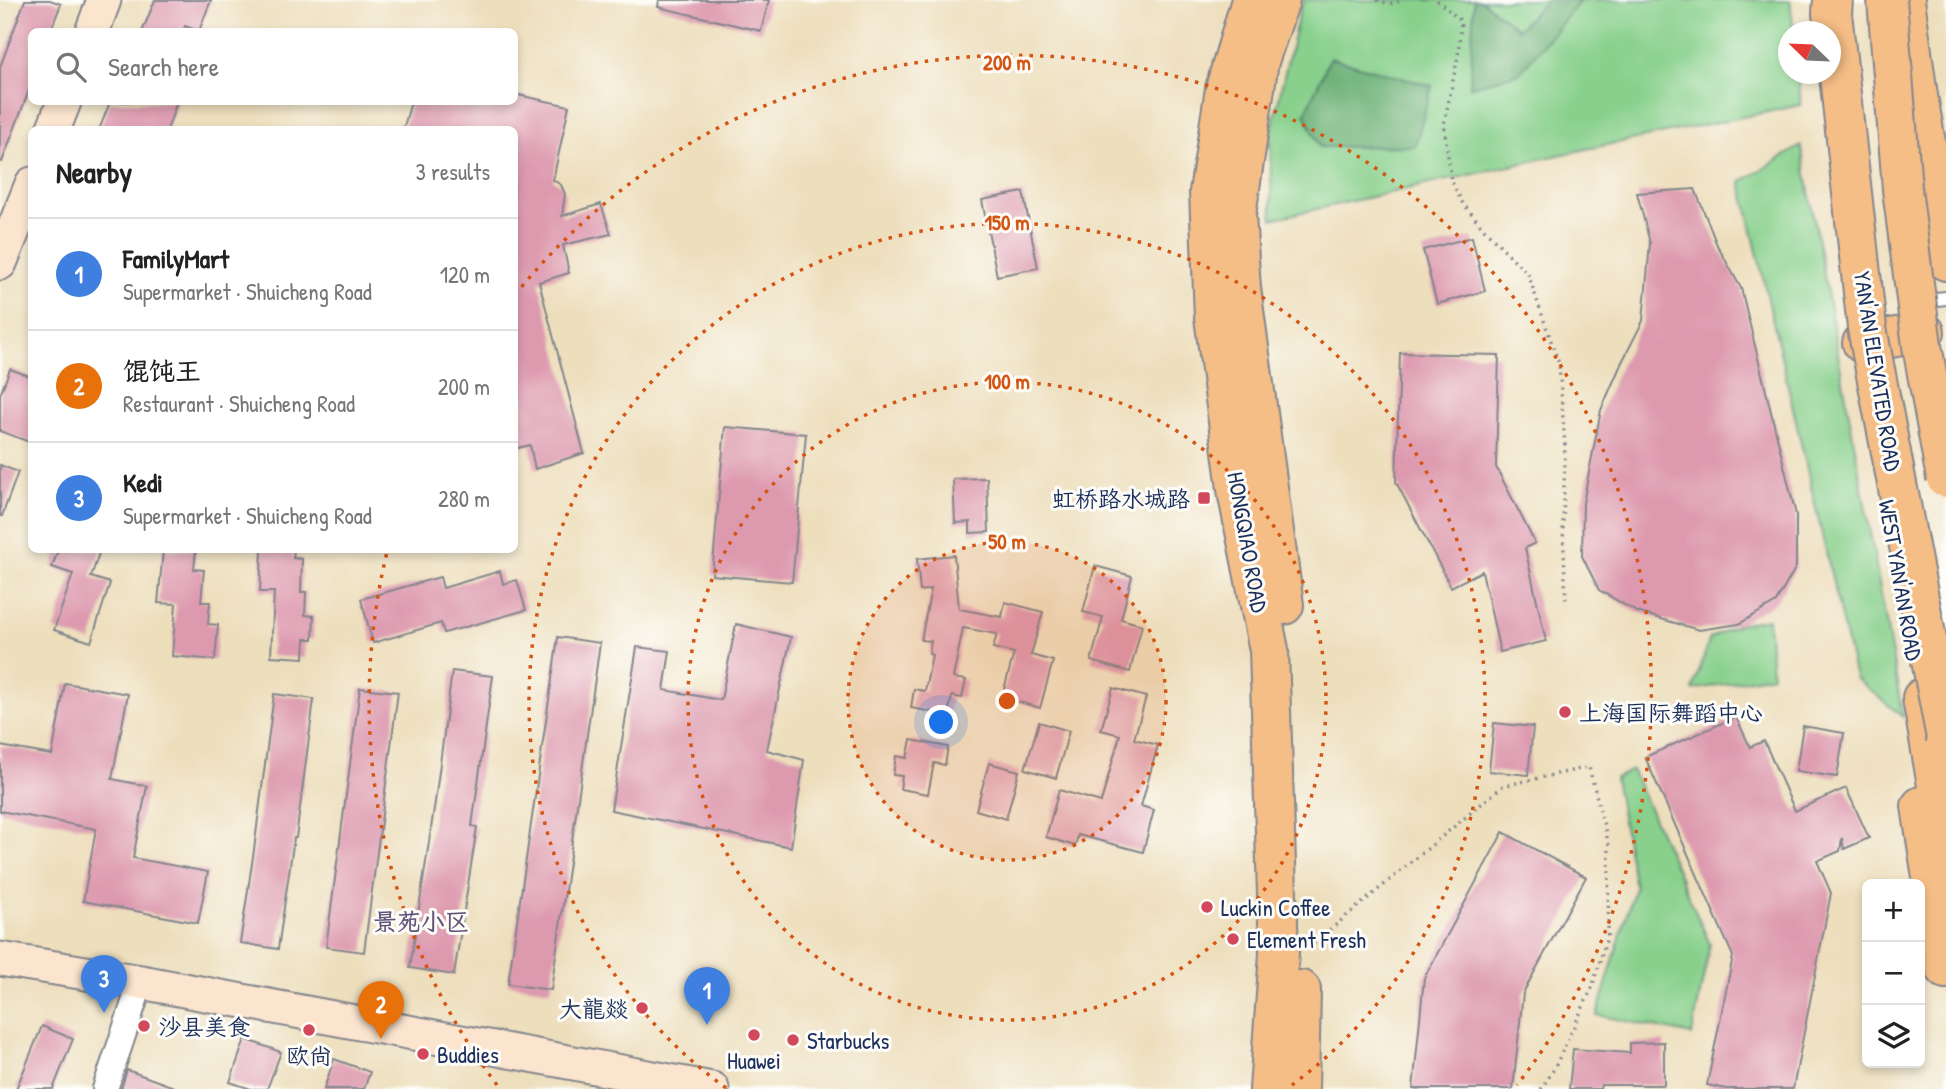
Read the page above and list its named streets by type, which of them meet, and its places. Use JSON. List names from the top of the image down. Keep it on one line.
{"streets":{"main road":["YAN'AN ELEVATED ROAD","HONGQIAO ROAD","WEST YAN'AN ROAD"]},"districts":["景苑小区"],"places":{"transit":["虹桥路水城路"],"other":["上海国际舞蹈中心","Luckin Coffee","Element Fresh","大龍燚","沙县美食","欧尚","Huawei","Starbucks","Buddies"]},"north":"top left","page":{"search":"Search here","heading":["Nearby","3 results"],"list":[{"mark":"1","name":"FamilyMart","note":"Supermarket · Shuicheng Road","value":"120 m"},{"mark":"2","name":"馄饨王","note":"Restaurant · Shuicheng Road","value":"200 m"},{"mark":"3","name":"Kedi","note":"Supermarket · Shuicheng Road","value":"280 m"}],"map_buttons":["+","−"],"pins":["3","1","2"]},"rings":["200 m","150 m","100 m","50 m"]}
